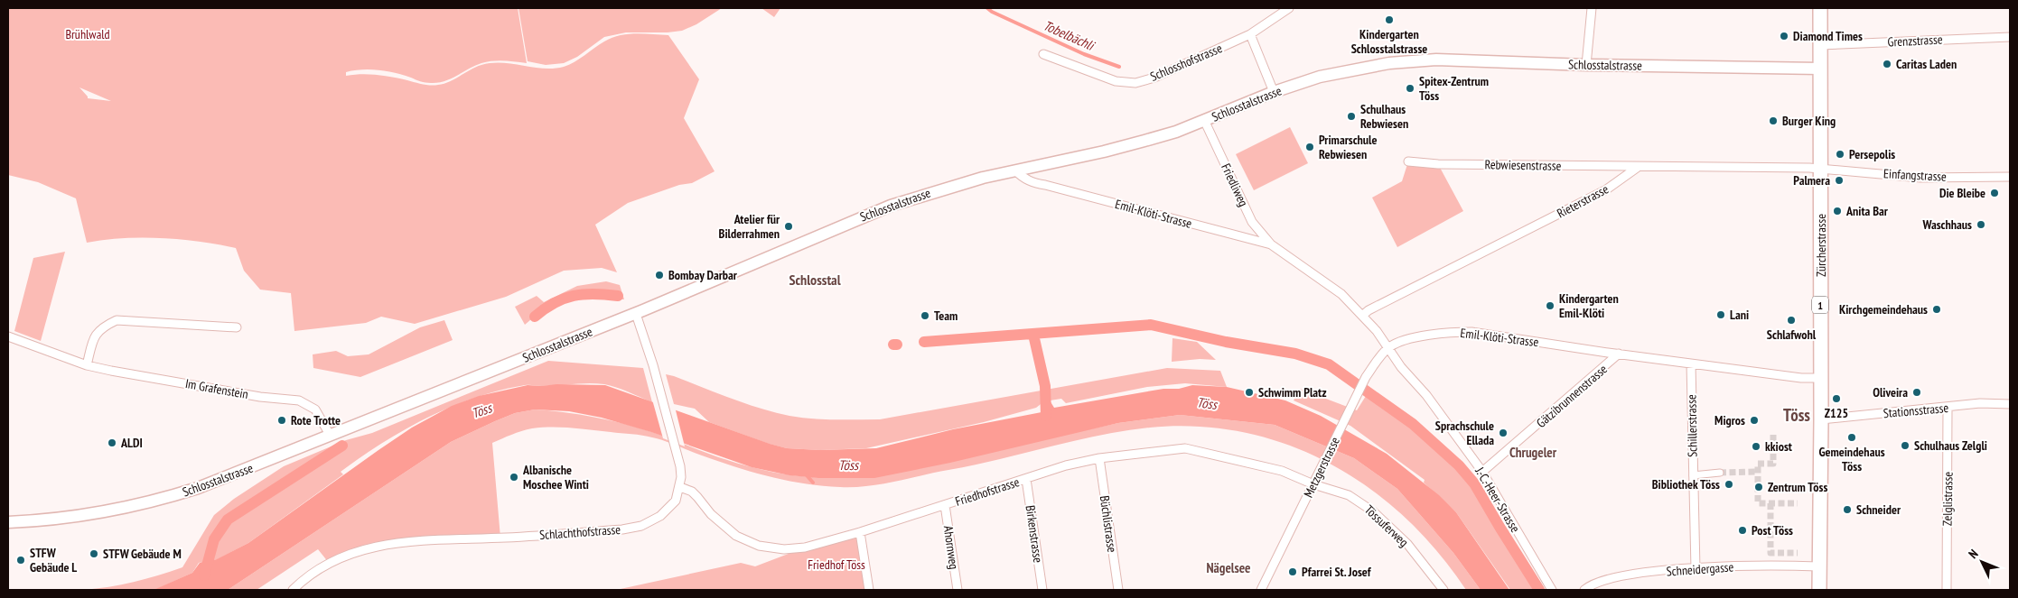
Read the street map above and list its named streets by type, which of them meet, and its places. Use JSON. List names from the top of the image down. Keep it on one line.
{"streets":{"main road":["Schlosstalstrasse","Zürcherstrasse","1"],"street":["Grenzstrasse","Schlosshofstrasse","Rebwiesenstrasse","Einfangstrasse","Friedliweg","Rieterstrasse","Emil-Klöti-Strasse","Im Grafenstein","Gätzibrunnenstrasse","Stationsstrasse","Schillerstrasse","Metzgerstrasse","Friedhofstrasse","Zelglistrasse","J.-C.-Heer-Strasse","Büchlistrasse","Tössuferweg","Schlachthofstrasse","Birkenstrasse","Ahornweg","Schneidergasse"]},"crossings":[["Grenzstrasse","Zürcherstrasse"],["Schlosstalstrasse","Friedliweg"],["Schlosstalstrasse","Emil-Klöti-Strasse"],["Schlosstalstrasse","Zürcherstrasse"],["Schlosstalstrasse","Im Grafenstein"],["Rebwiesenstrasse","Rieterstrasse"],["Einfangstrasse","Zürcherstrasse"],["Friedliweg","Emil-Klöti-Strasse"],["Rieterstrasse","Emil-Klöti-Strasse"],["Emil-Klöti-Strasse","Zürcherstrasse"],["Emil-Klöti-Strasse","Gätzibrunnenstrasse"],["Emil-Klöti-Strasse","Schillerstrasse"],["Emil-Klöti-Strasse","Metzgerstrasse"],["Emil-Klöti-Strasse","J.-C.-Heer-Strasse"],["Zürcherstrasse","Stationsstrasse"],["Zürcherstrasse","Schneidergasse"],["Gätzibrunnenstrasse","J.-C.-Heer-Strasse"],["Stationsstrasse","Zelglistrasse"],["Schillerstrasse","Schneidergasse"],["Metzgerstrasse","Friedhofstrasse"],["Metzgerstrasse","J.-C.-Heer-Strasse"],["Metzgerstrasse","Tössuferweg"],["Friedhofstrasse","Büchlistrasse"],["Friedhofstrasse","Tössuferweg"],["Friedhofstrasse","Schlachthofstrasse"],["Friedhofstrasse","Birkenstrasse"],["Friedhofstrasse","Ahornweg"]],"districts":["Schlosstal","Töss","Chrugeler","Nägelsee"],"water":["Tobelbächli","Töss"],"parks":["Brühlwald","Friedhof Töss"],"places":["Kindergarten Schlosstalstrasse","Diamond Times","Caritas Laden","Spitex-Zentrum Töss","Schulhaus Rebwiesen","Burger King","Primarschule Rebwiesen","Persepolis","Palmera","Die Bleibe","Anita Bar","Waschhaus","Atelier für Bilderrahmen","Bombay Darbar","Kindergarten Emil-Klöti","Kirchgemeindehaus","Lani","Team","Schlafwohl","Schwimm Platz","Oliveira","Z125","Rote Trotte","Migros","Sprachschule Ellada","Gemeindehaus Töss","ALDI","Schulhaus Zelgli","kkiost","Albanische Moschee Winti","Bibliothek Töss","Zentrum Töss","Schneider","Post Töss","STFW Gebäude M","STFW Gebäude L","Pfarrei St. Josef"],"north":"top left"}
